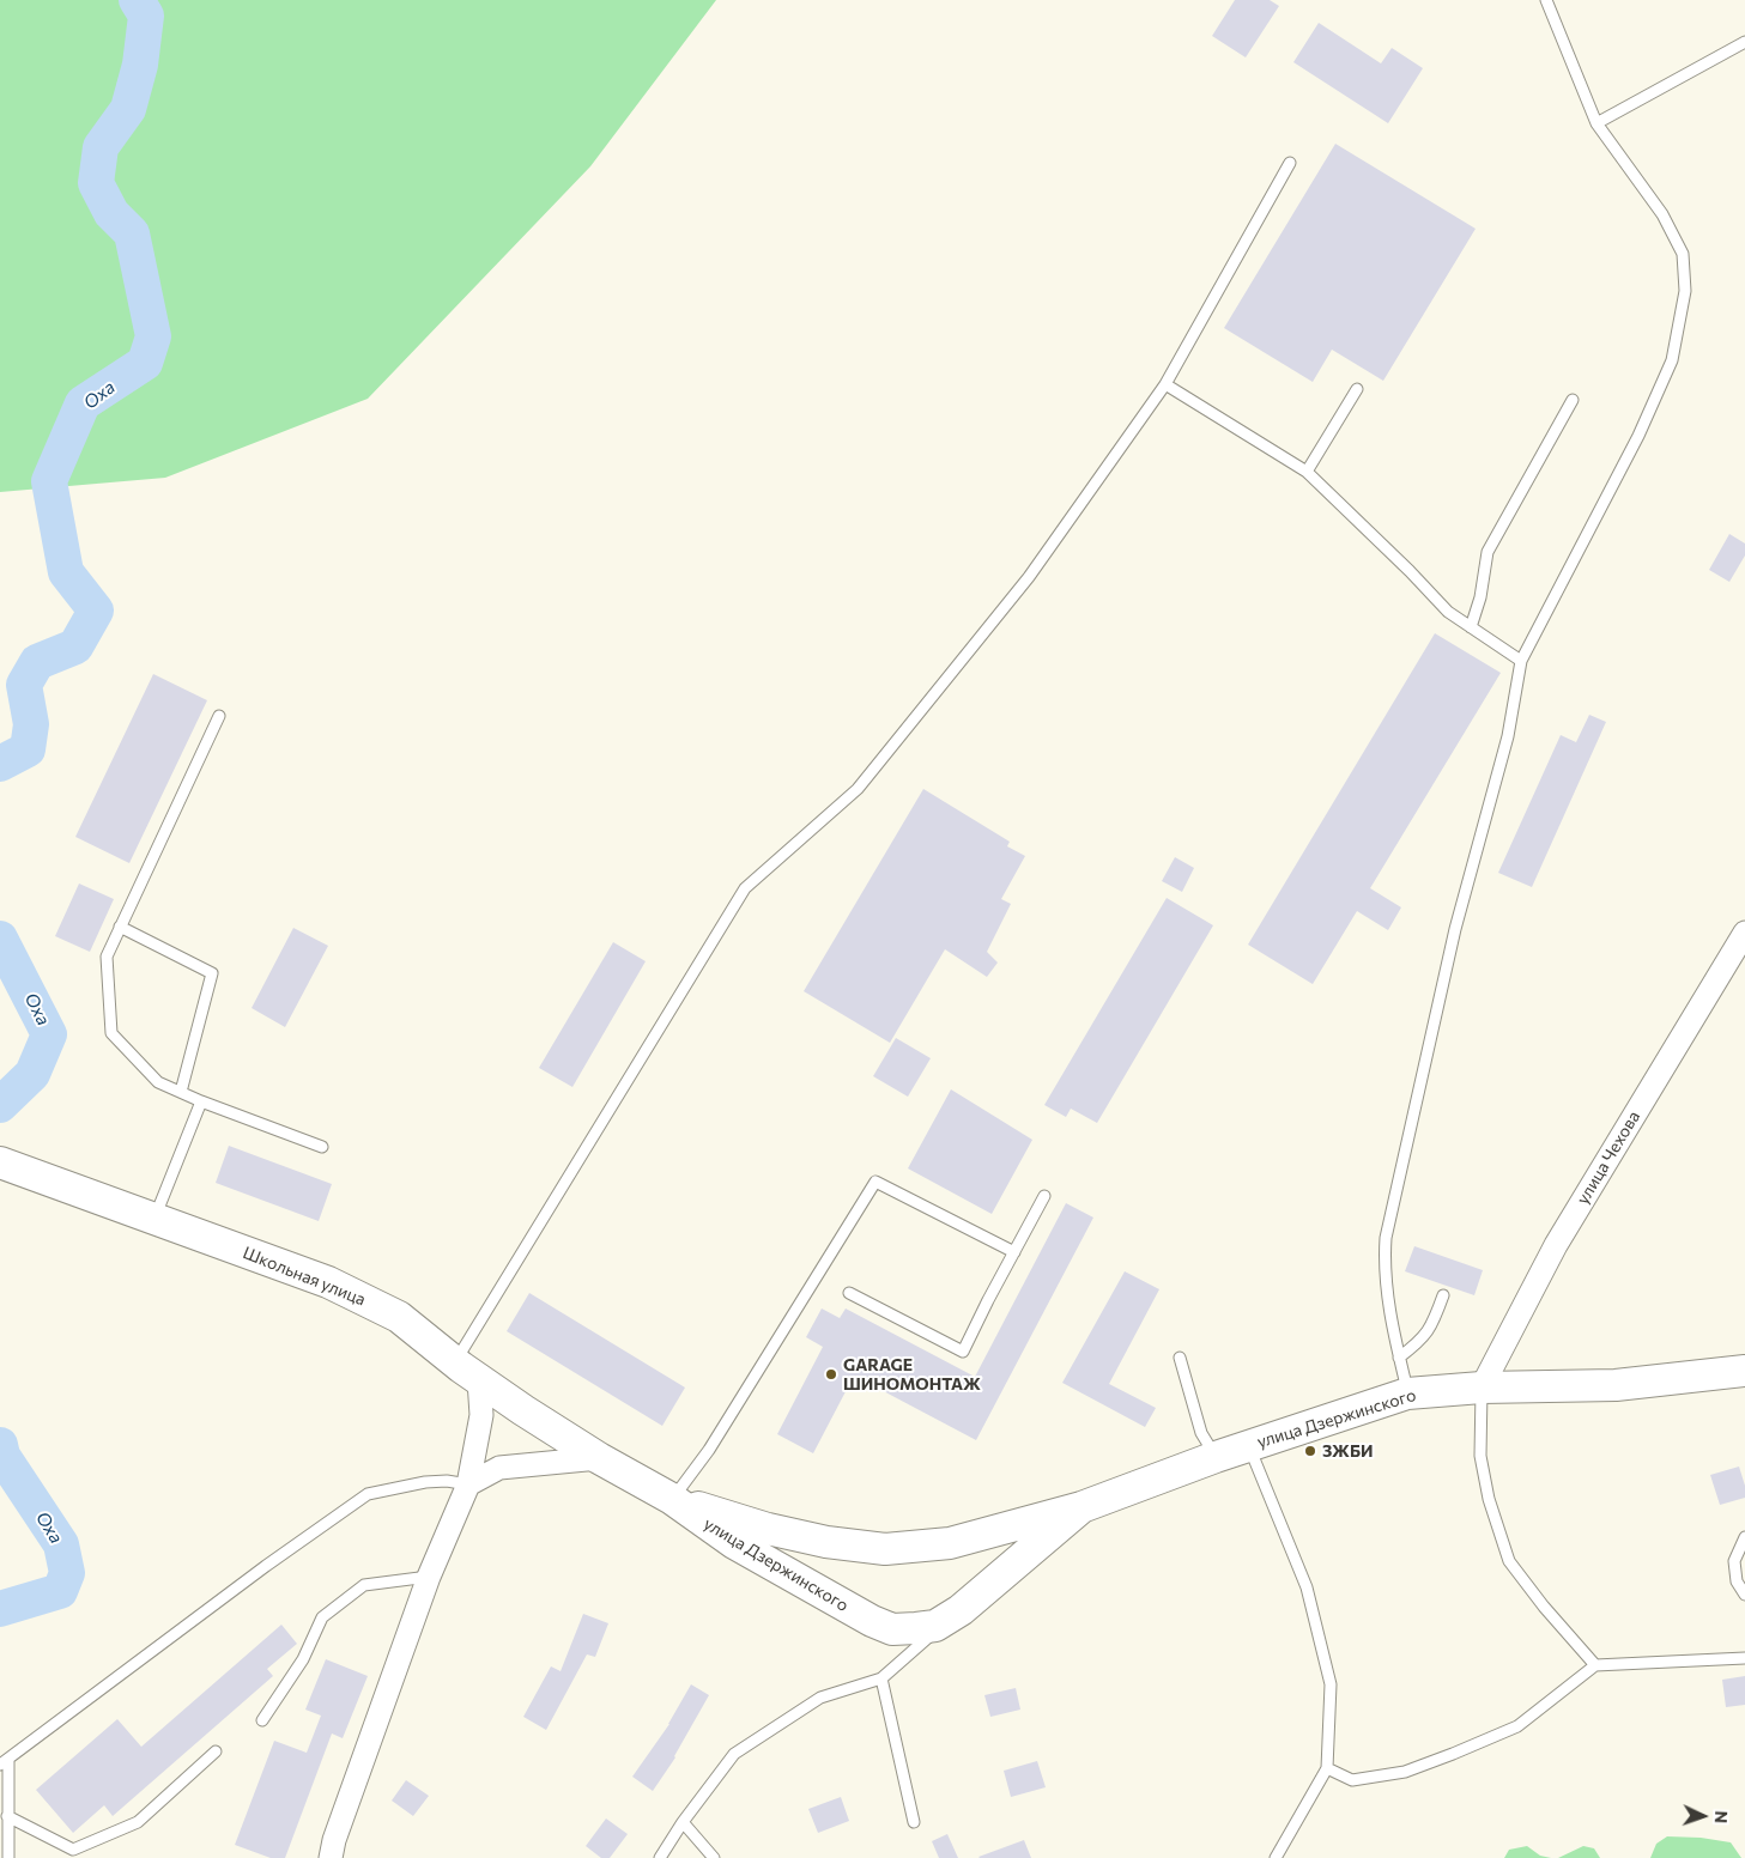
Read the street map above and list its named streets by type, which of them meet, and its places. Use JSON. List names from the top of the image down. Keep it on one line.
{"streets":{"street":["улица Чехова","Школьная улица","улица Дзержинского"]},"crossings":[["улица Чехова","улица Дзержинского"],["Школьная улица","улица Дзержинского"]],"water":["Оха"],"places":["GARAGE ШИНОМОНТАЖ","ЗЖБИ"],"north":"right"}
